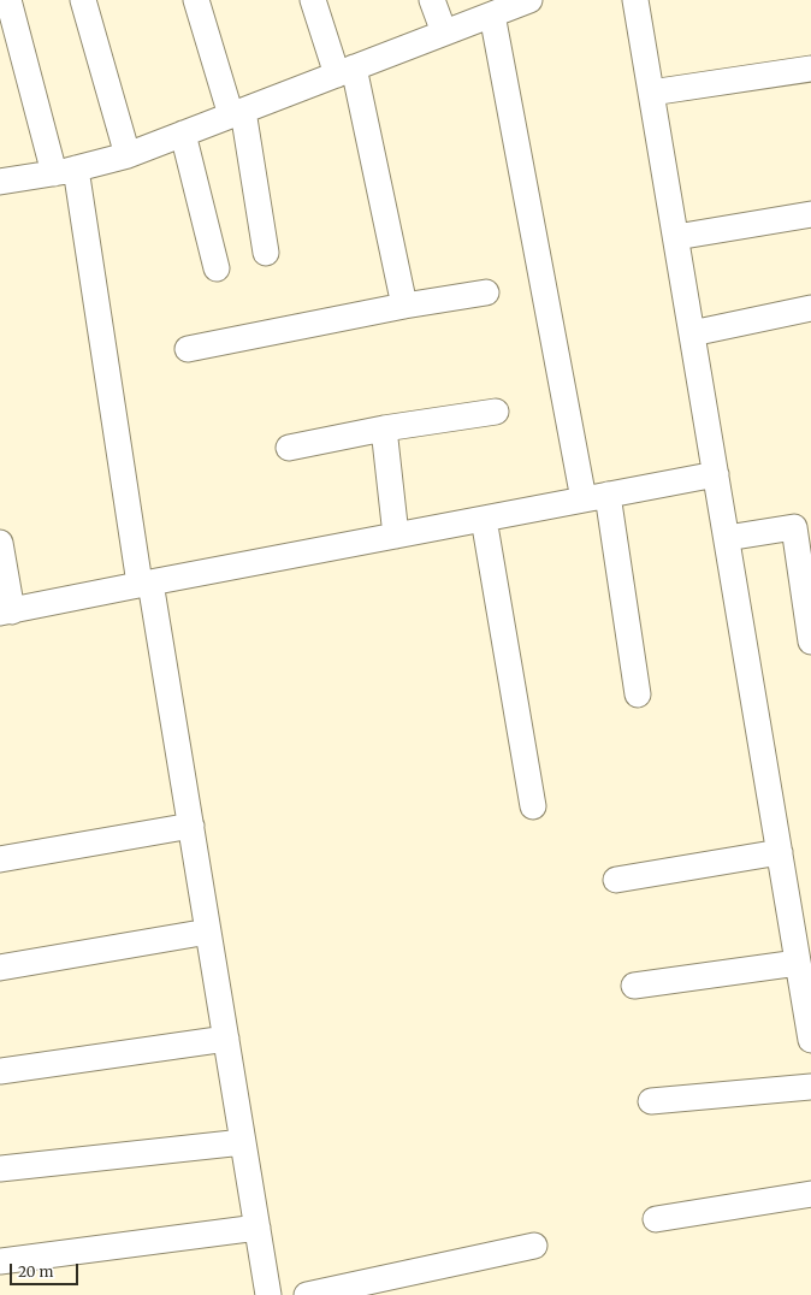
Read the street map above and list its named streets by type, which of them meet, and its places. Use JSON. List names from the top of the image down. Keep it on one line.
{"scale_bar":"20 m"}
